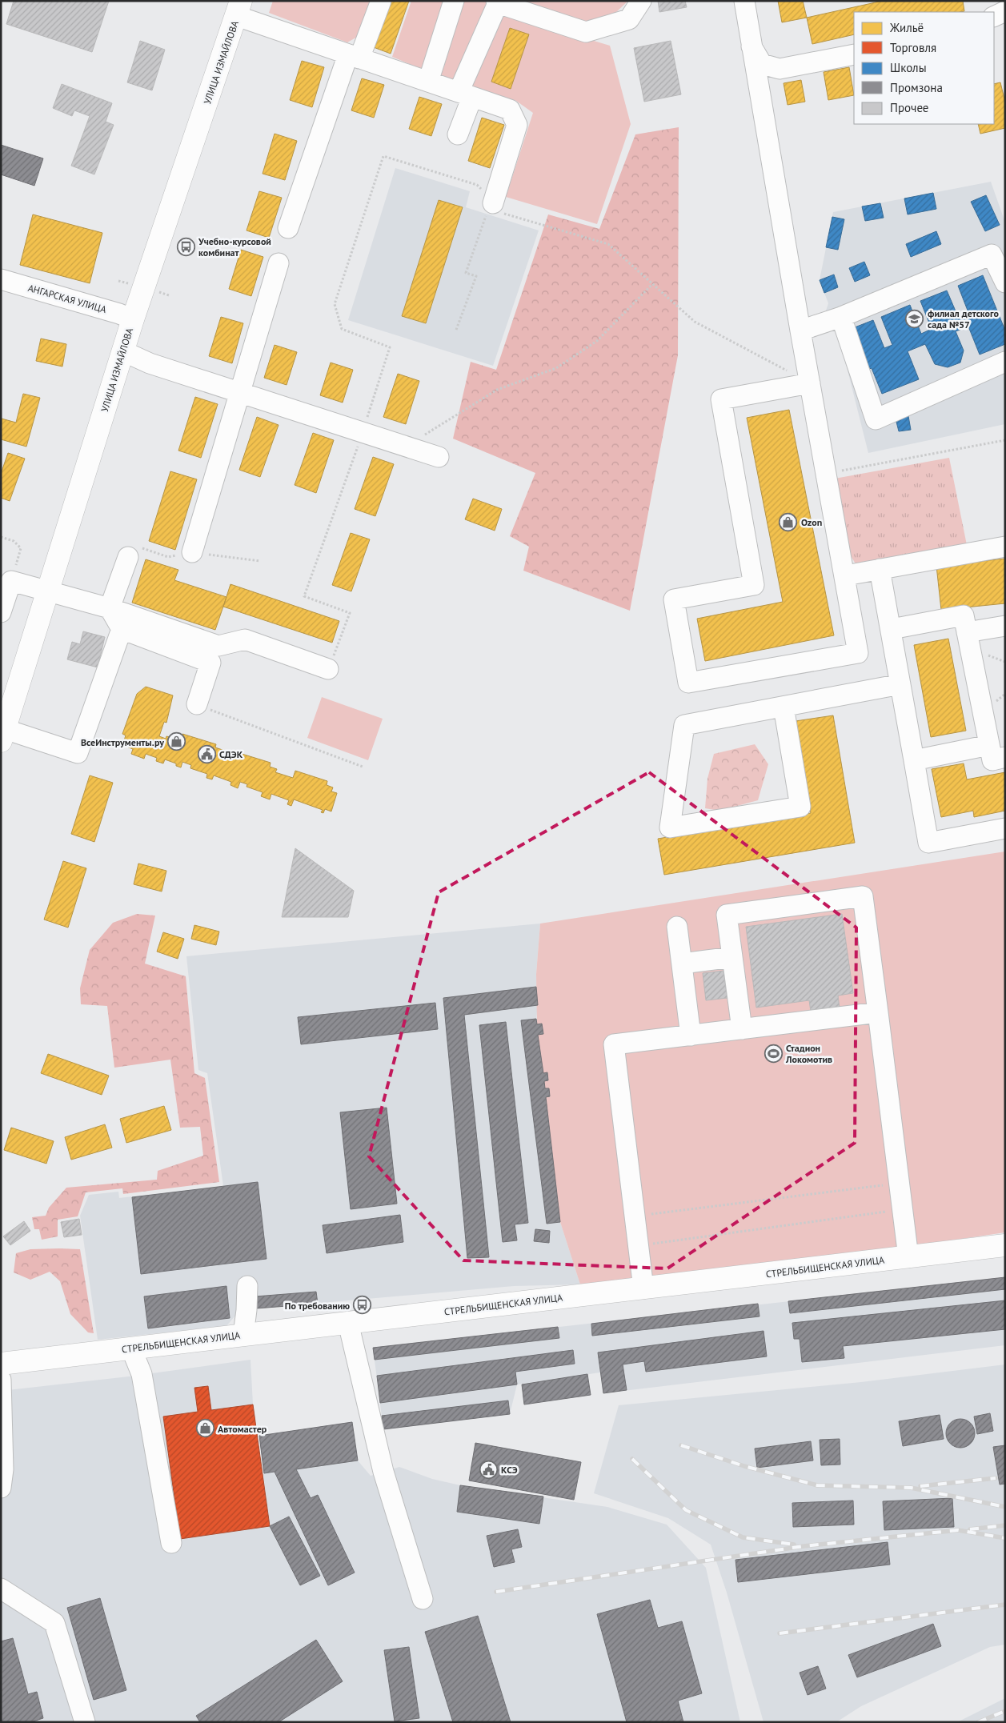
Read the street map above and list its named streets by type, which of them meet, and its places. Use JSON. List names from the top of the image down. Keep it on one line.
{"streets":{"main road":["УЛИЦА ИЗМАЙЛОВА","СТРЕЛЬБИЩЕНСКАЯ УЛИЦА"],"street":["АНГАРСКАЯ УЛИЦА"]},"crossings":[["УЛИЦА ИЗМАЙЛОВА","АНГАРСКАЯ УЛИЦА"]],"places":{"bus stop":["Учебно-курсовой комбинат","По требованию"],"school or university":["филиал детского сада №57"],"shop":["Ozon","ВсеИнструменты.ру","Автомастер"],"public building":["СДЭК","КСЭ"],"sports":["Стадион Локомотив"]},"legend":["Жильё","Торговля","Школы","Промзона","Прочее"]}
